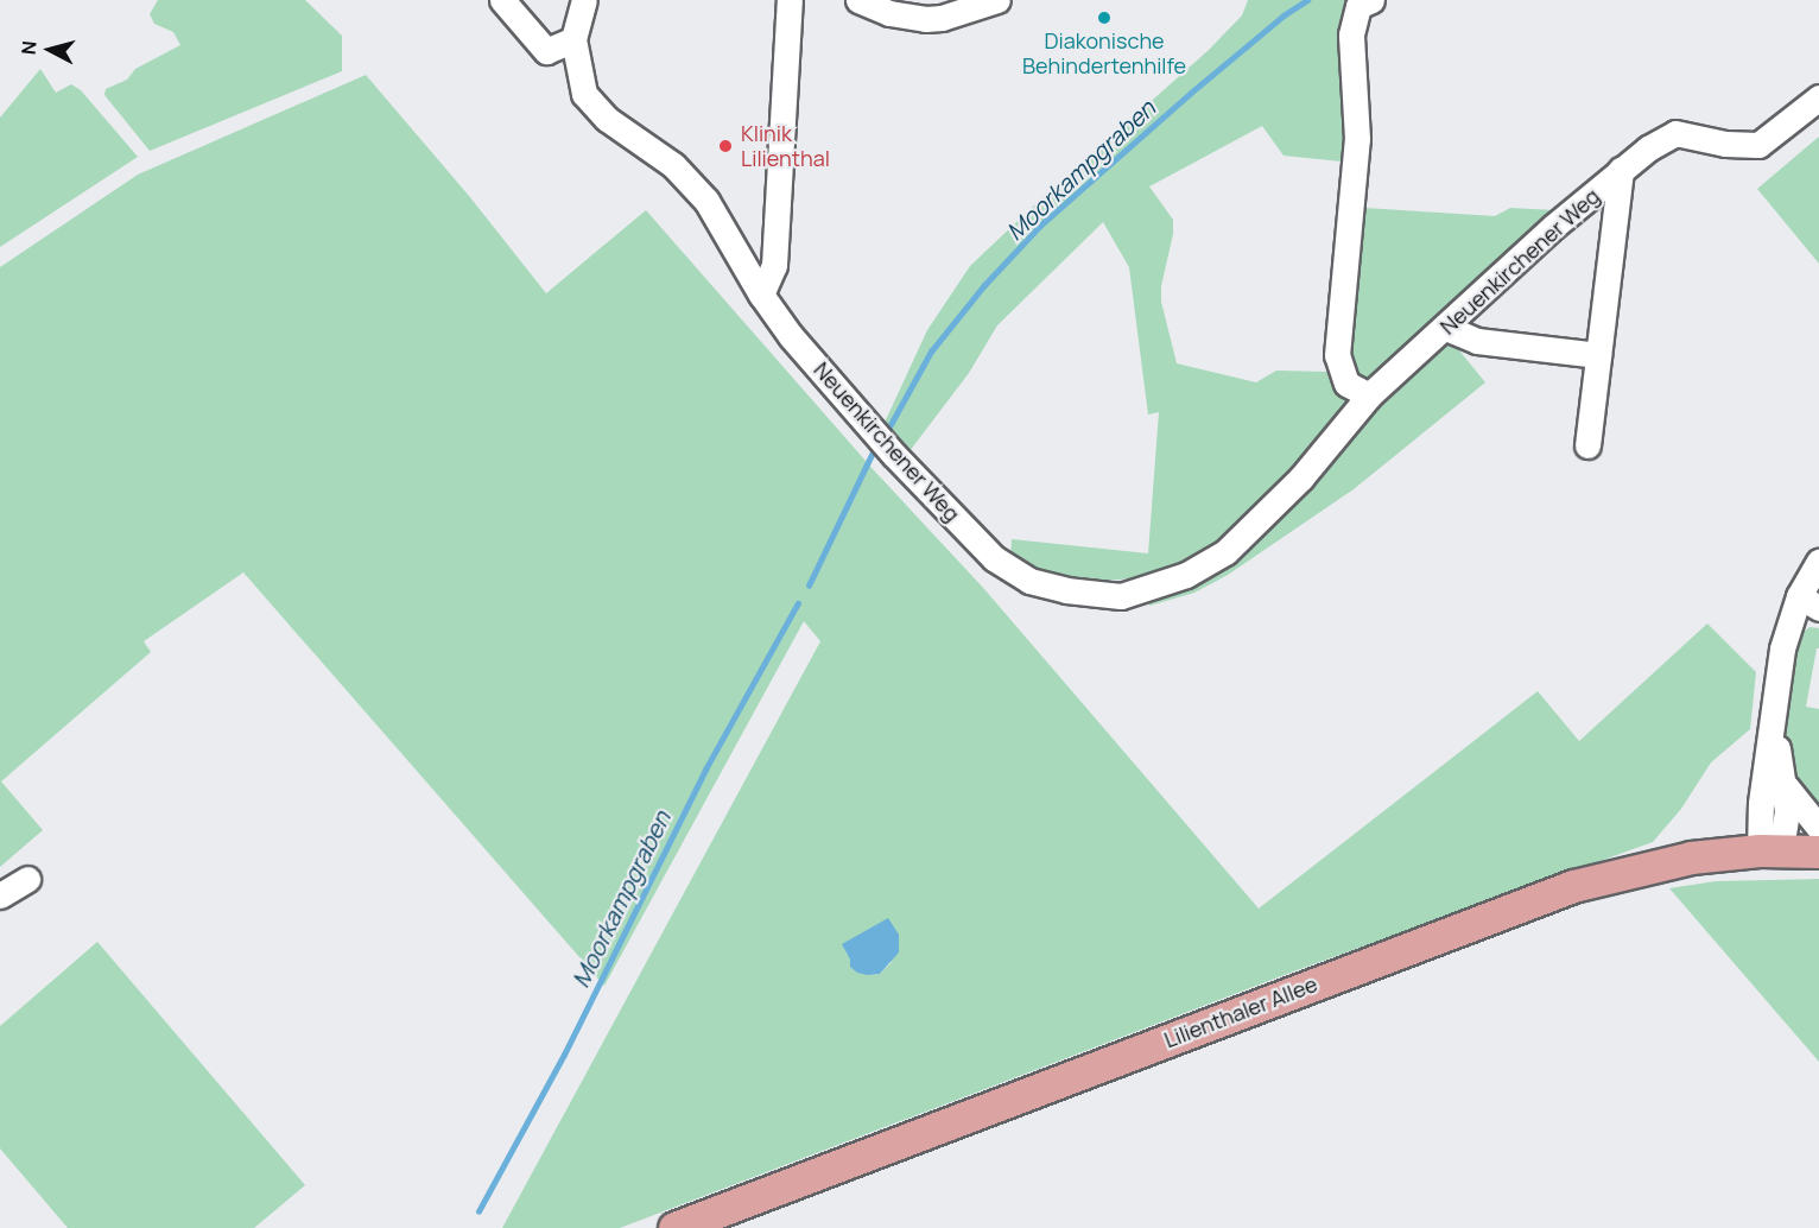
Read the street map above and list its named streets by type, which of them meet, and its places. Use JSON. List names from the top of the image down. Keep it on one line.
{"streets":{"main road":["Lilienthaler Allee"],"street":["Neuenkirchener Weg"]},"water":["Moorkampgraben"],"places":["Diakonische Behindertenhilfe","Klinik Lilienthal"],"north":"left"}
